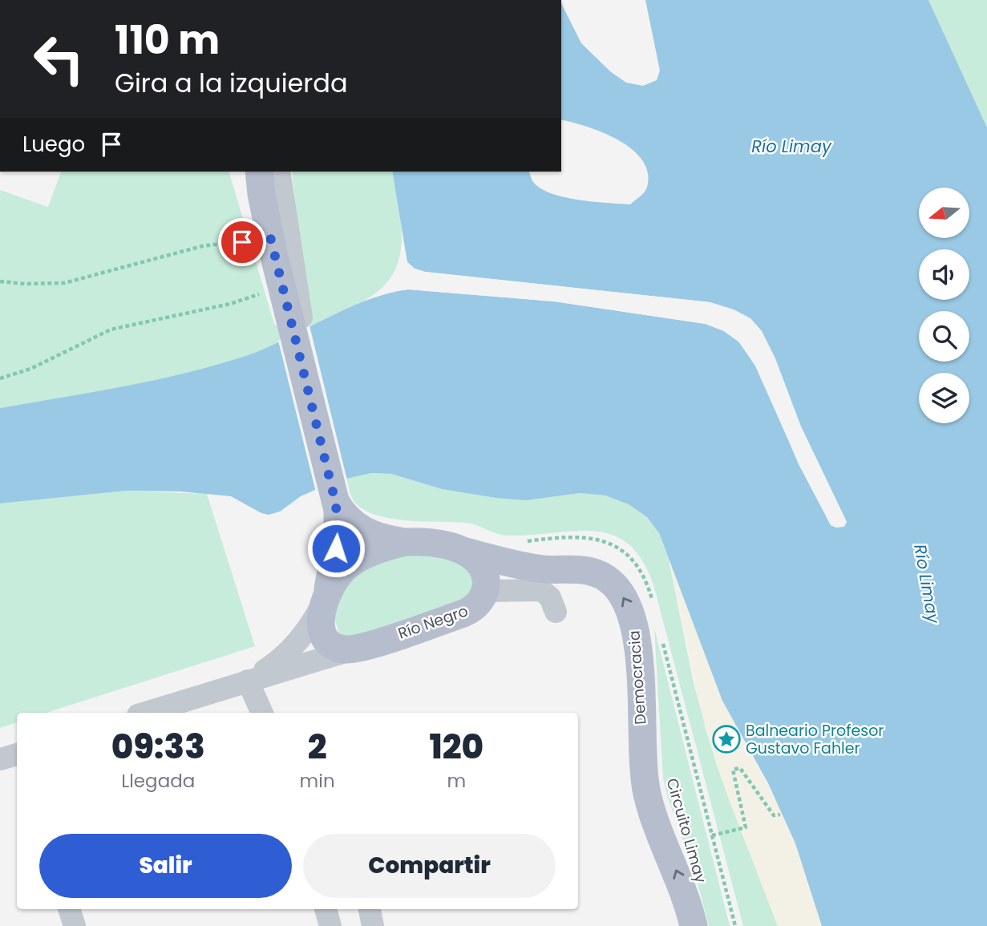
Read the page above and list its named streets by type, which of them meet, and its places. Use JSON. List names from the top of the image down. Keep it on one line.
{"streets":{"main road":["Río Negro","Democracia"]},"crossings":[["Río Negro","Democracia"]],"one_way":["Democracia"],"water":["Río Limay"],"places":{"place":["Balneario Profesor Gustavo Fahler"]},"north":"left","page":{"turn":["110 m","Gira a la izquierda"],"then":"Luego","eta":["09:33","Llegada","2","min","120","m"],"buttons":["Salir","Compartir"]}}
